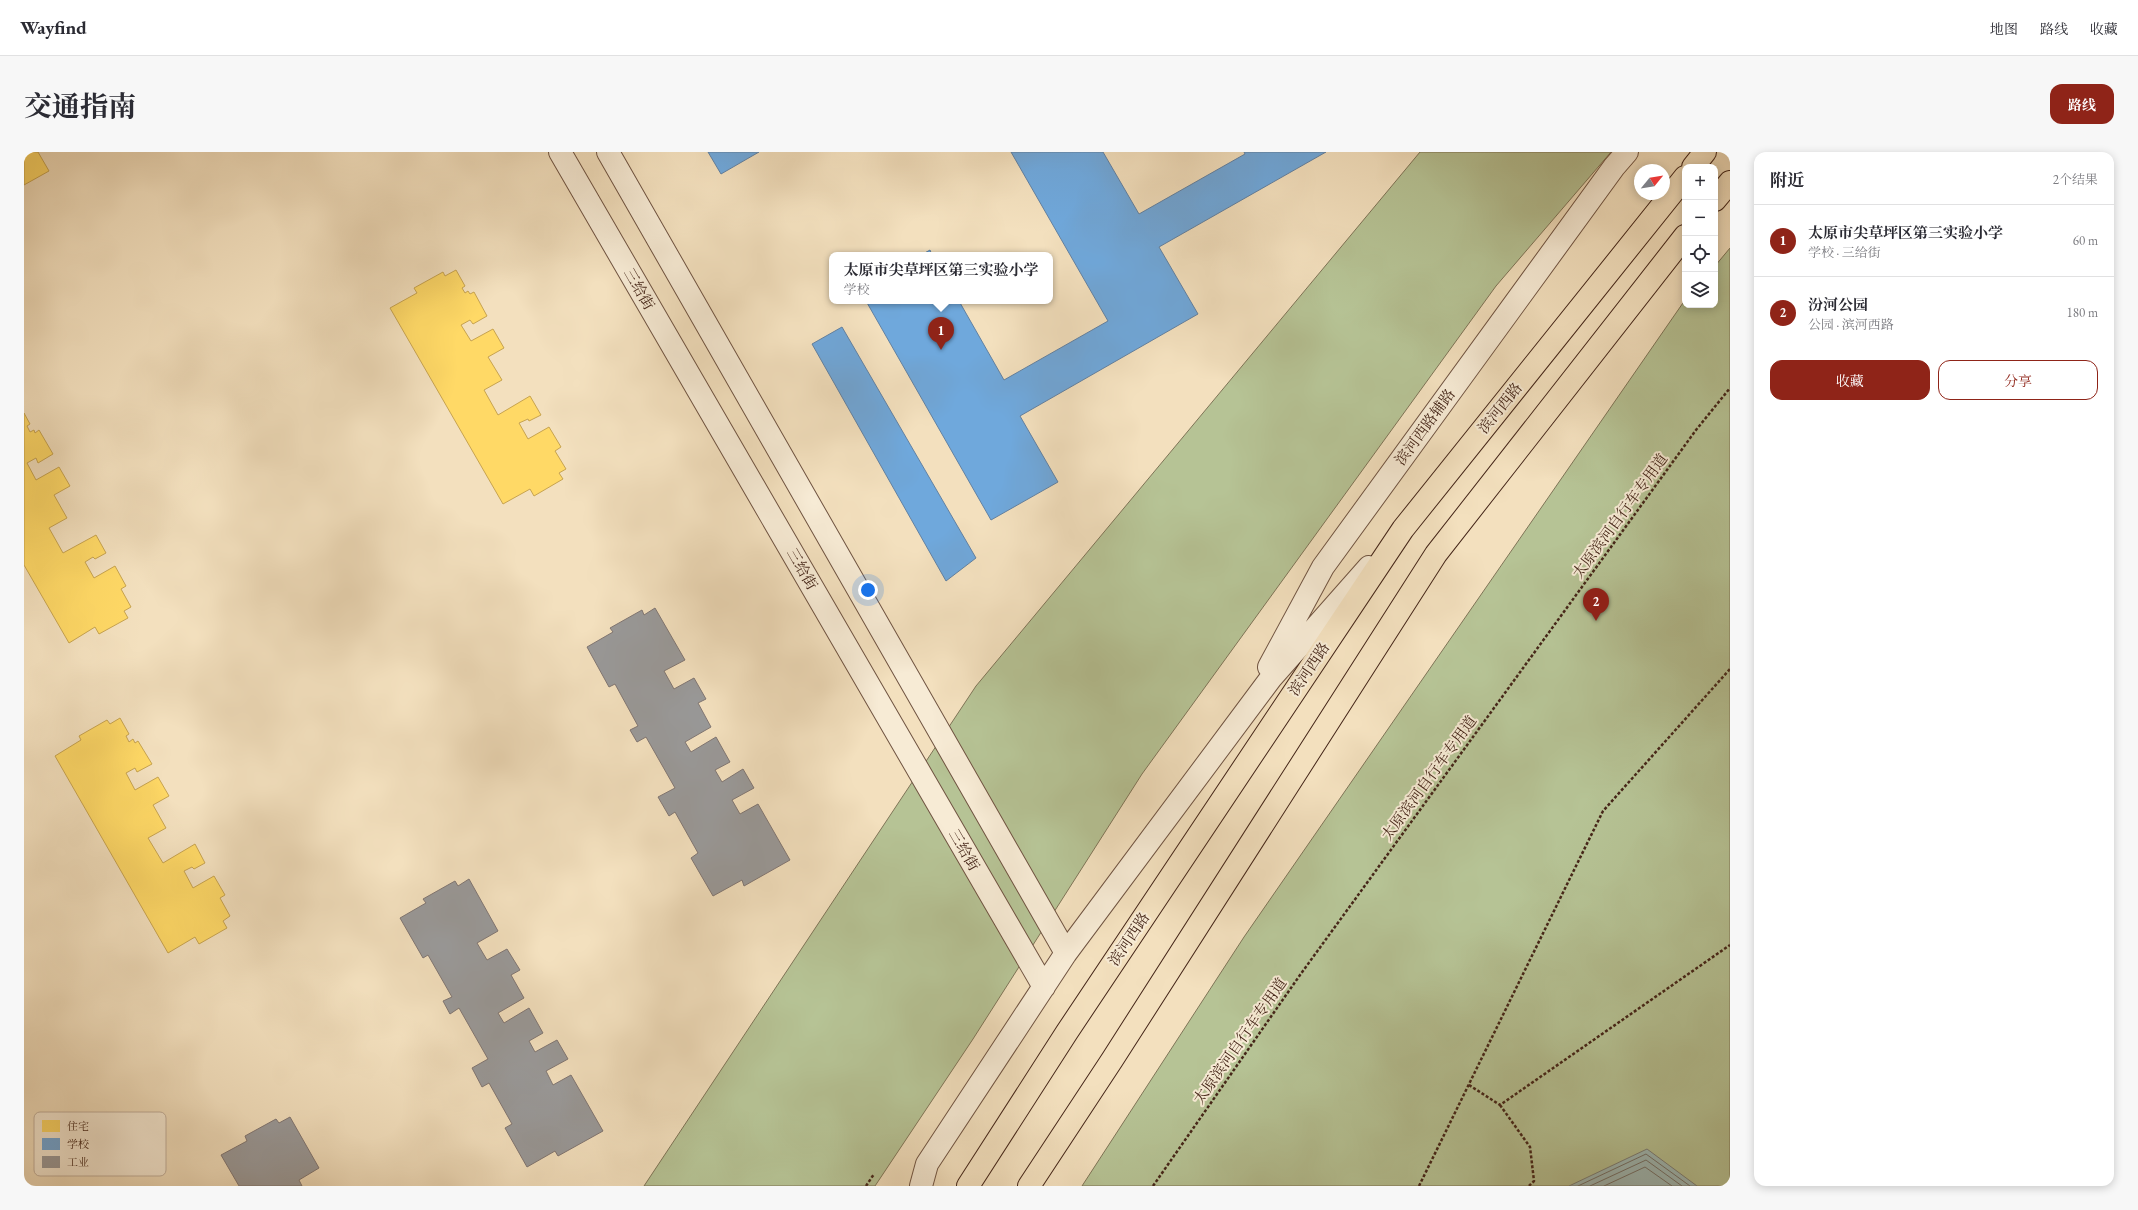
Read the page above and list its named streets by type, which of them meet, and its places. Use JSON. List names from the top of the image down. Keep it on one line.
{"streets":{"highway":["滨河西路"],"street":["三给街","滨河西路辅路"],"path":["太原滨河自行车专用道"]},"legend":["住宅","学校","工业"],"north":"top right","page":{"header":"Wayfind","nav":["地图","路线","收藏"],"title":"交通指南","buttons":["路线",["收藏","分享"]],"heading":["附近","2个结果"],"map_buttons":["+","−"],"list":[{"mark":"1","name":"太原市尖草坪区第三实验小学","note":"学校 · 三给街","value":"60 m"},{"mark":"2","name":"汾河公园","note":"公园 · 滨河西路","value":"180 m"}],"popup":["太原市尖草坪区第三实验小学","学校"],"pins":["1","2"]}}
